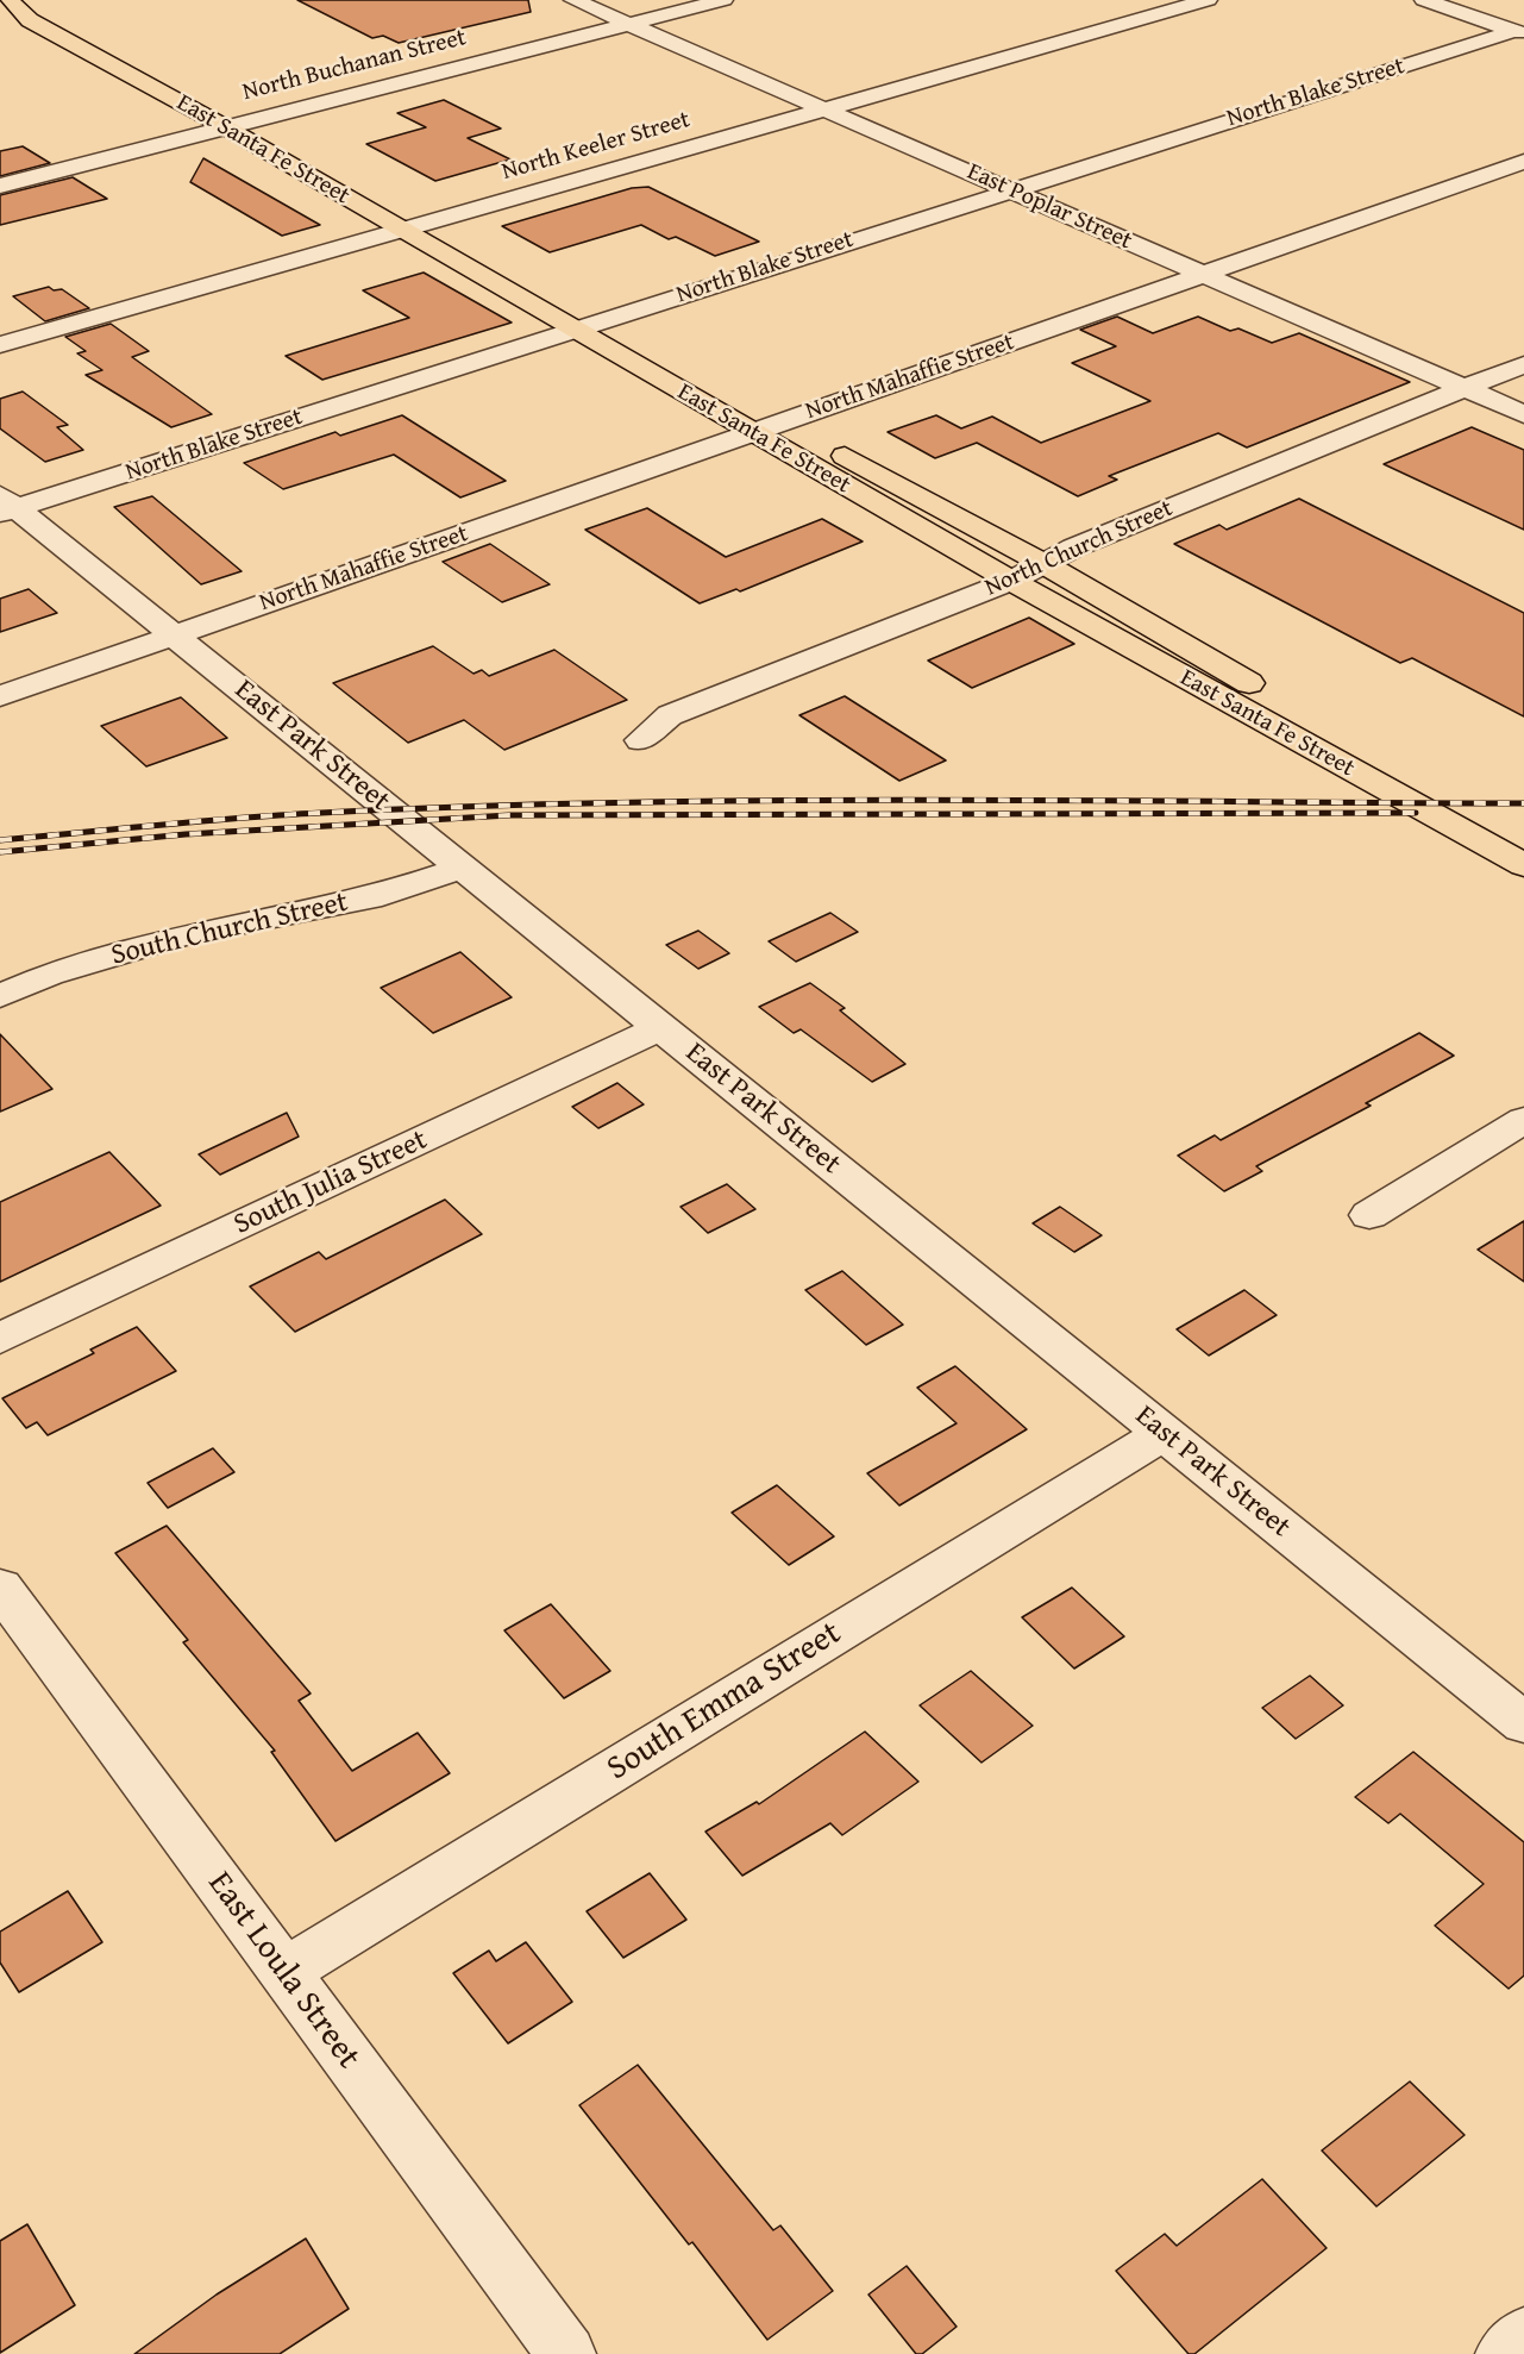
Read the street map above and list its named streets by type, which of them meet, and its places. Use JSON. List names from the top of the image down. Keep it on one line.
{"streets":{"main road":["East Santa Fe Street"],"street":["North Buchanan Street","North Blake Street","North Keeler Street","East Poplar Street","North Mahaffie Street","North Church Street","East Park Street","South Church Street","South Julia Street","South Emma Street","East Loula Street"]},"crossings":[["North Buchanan Street","East Santa Fe Street"],["North Buchanan Street","East Poplar Street"],["North Blake Street","East Santa Fe Street"],["North Blake Street","East Poplar Street"],["North Blake Street","East Park Street"],["North Keeler Street","East Santa Fe Street"],["North Keeler Street","East Poplar Street"],["East Santa Fe Street","North Mahaffie Street"],["East Santa Fe Street","North Church Street"],["East Poplar Street","North Mahaffie Street"],["East Poplar Street","North Church Street"],["North Mahaffie Street","East Park Street"],["East Park Street","South Church Street"],["East Park Street","South Julia Street"],["East Park Street","South Emma Street"],["South Emma Street","East Loula Street"]]}
